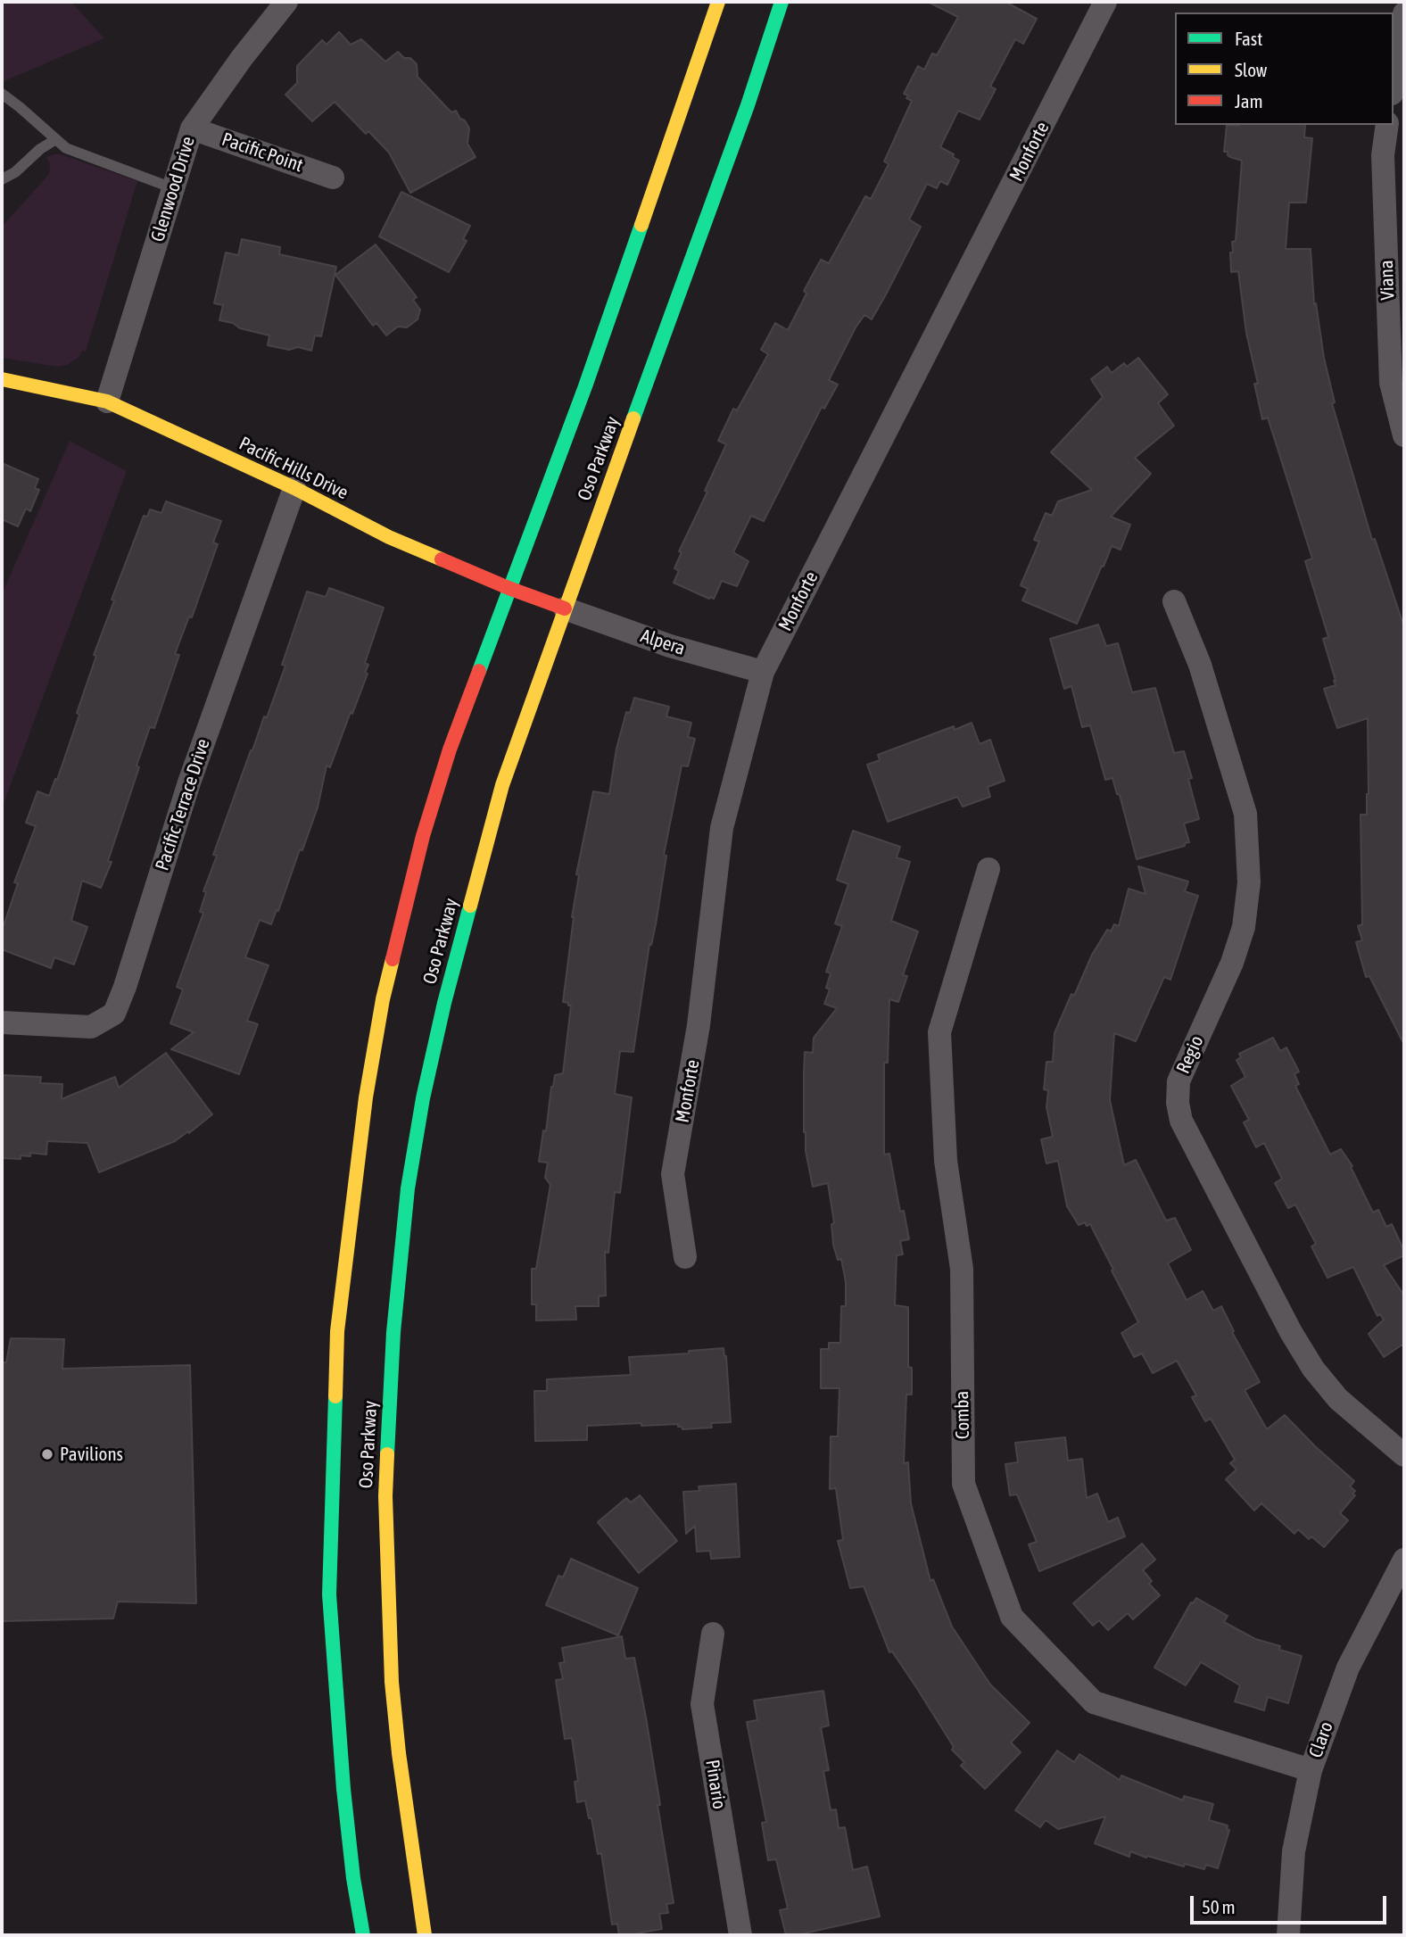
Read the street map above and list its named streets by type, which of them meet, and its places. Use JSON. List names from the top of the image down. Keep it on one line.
{"streets":{"main road":["Oso Parkway","Pacific Hills Drive"],"street":["Monforte","Pacific Point","Glenwood Drive","Viana","Alpera","Pacific Terrace Drive","Regio","Comba","Claro","Pinario"]},"crossings":[["Monforte","Alpera"],["Pacific Point","Glenwood Drive"],["Glenwood Drive","Pacific Hills Drive"],["Oso Parkway","Pacific Hills Drive"],["Oso Parkway","Alpera"],["Pacific Hills Drive","Alpera"],["Pacific Hills Drive","Pacific Terrace Drive"],["Comba","Claro"]],"places":["Pavilions"],"legend":["Fast","Slow","Jam"],"scale_bar":"50 m"}
